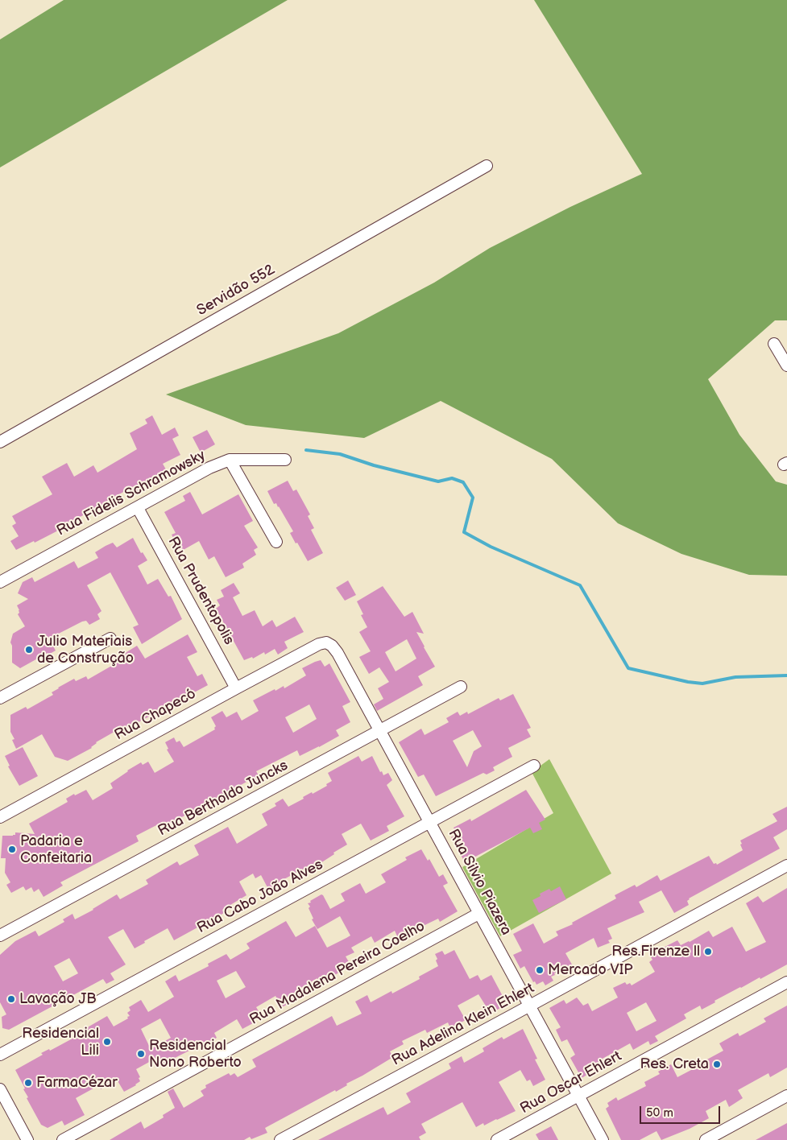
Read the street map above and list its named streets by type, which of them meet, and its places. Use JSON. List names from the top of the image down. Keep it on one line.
{"streets":{"street":["Servidão 552","Rua Fidelis Schramowsky","Rua Prudentopolis","Rua Chapecó","Rua Bertholdo Juncks","Rua Silvio Piazera","Rua Cabo João Alves","Rua Madalena Pereira Coelho","Rua Adelina Klein Ehlert","Rua Oscar Ehlert"]},"crossings":[["Rua Fidelis Schramowsky","Rua Prudentopolis"],["Rua Prudentopolis","Rua Chapecó"],["Rua Chapecó","Rua Silvio Piazera"],["Rua Bertholdo Juncks","Rua Silvio Piazera"],["Rua Silvio Piazera","Rua Cabo João Alves"],["Rua Silvio Piazera","Rua Madalena Pereira Coelho"],["Rua Silvio Piazera","Rua Adelina Klein Ehlert"],["Rua Silvio Piazera","Rua Oscar Ehlert"]],"places":["Julio Materiais de Construção","Padaria e Confeitaria","Res.Firenze ll","Mercado VIP","Lavação JB","Residencial Lili","Residencial Nono Roberto","Res. Creta","FarmaCézar"],"scale_bar":"50 m"}
